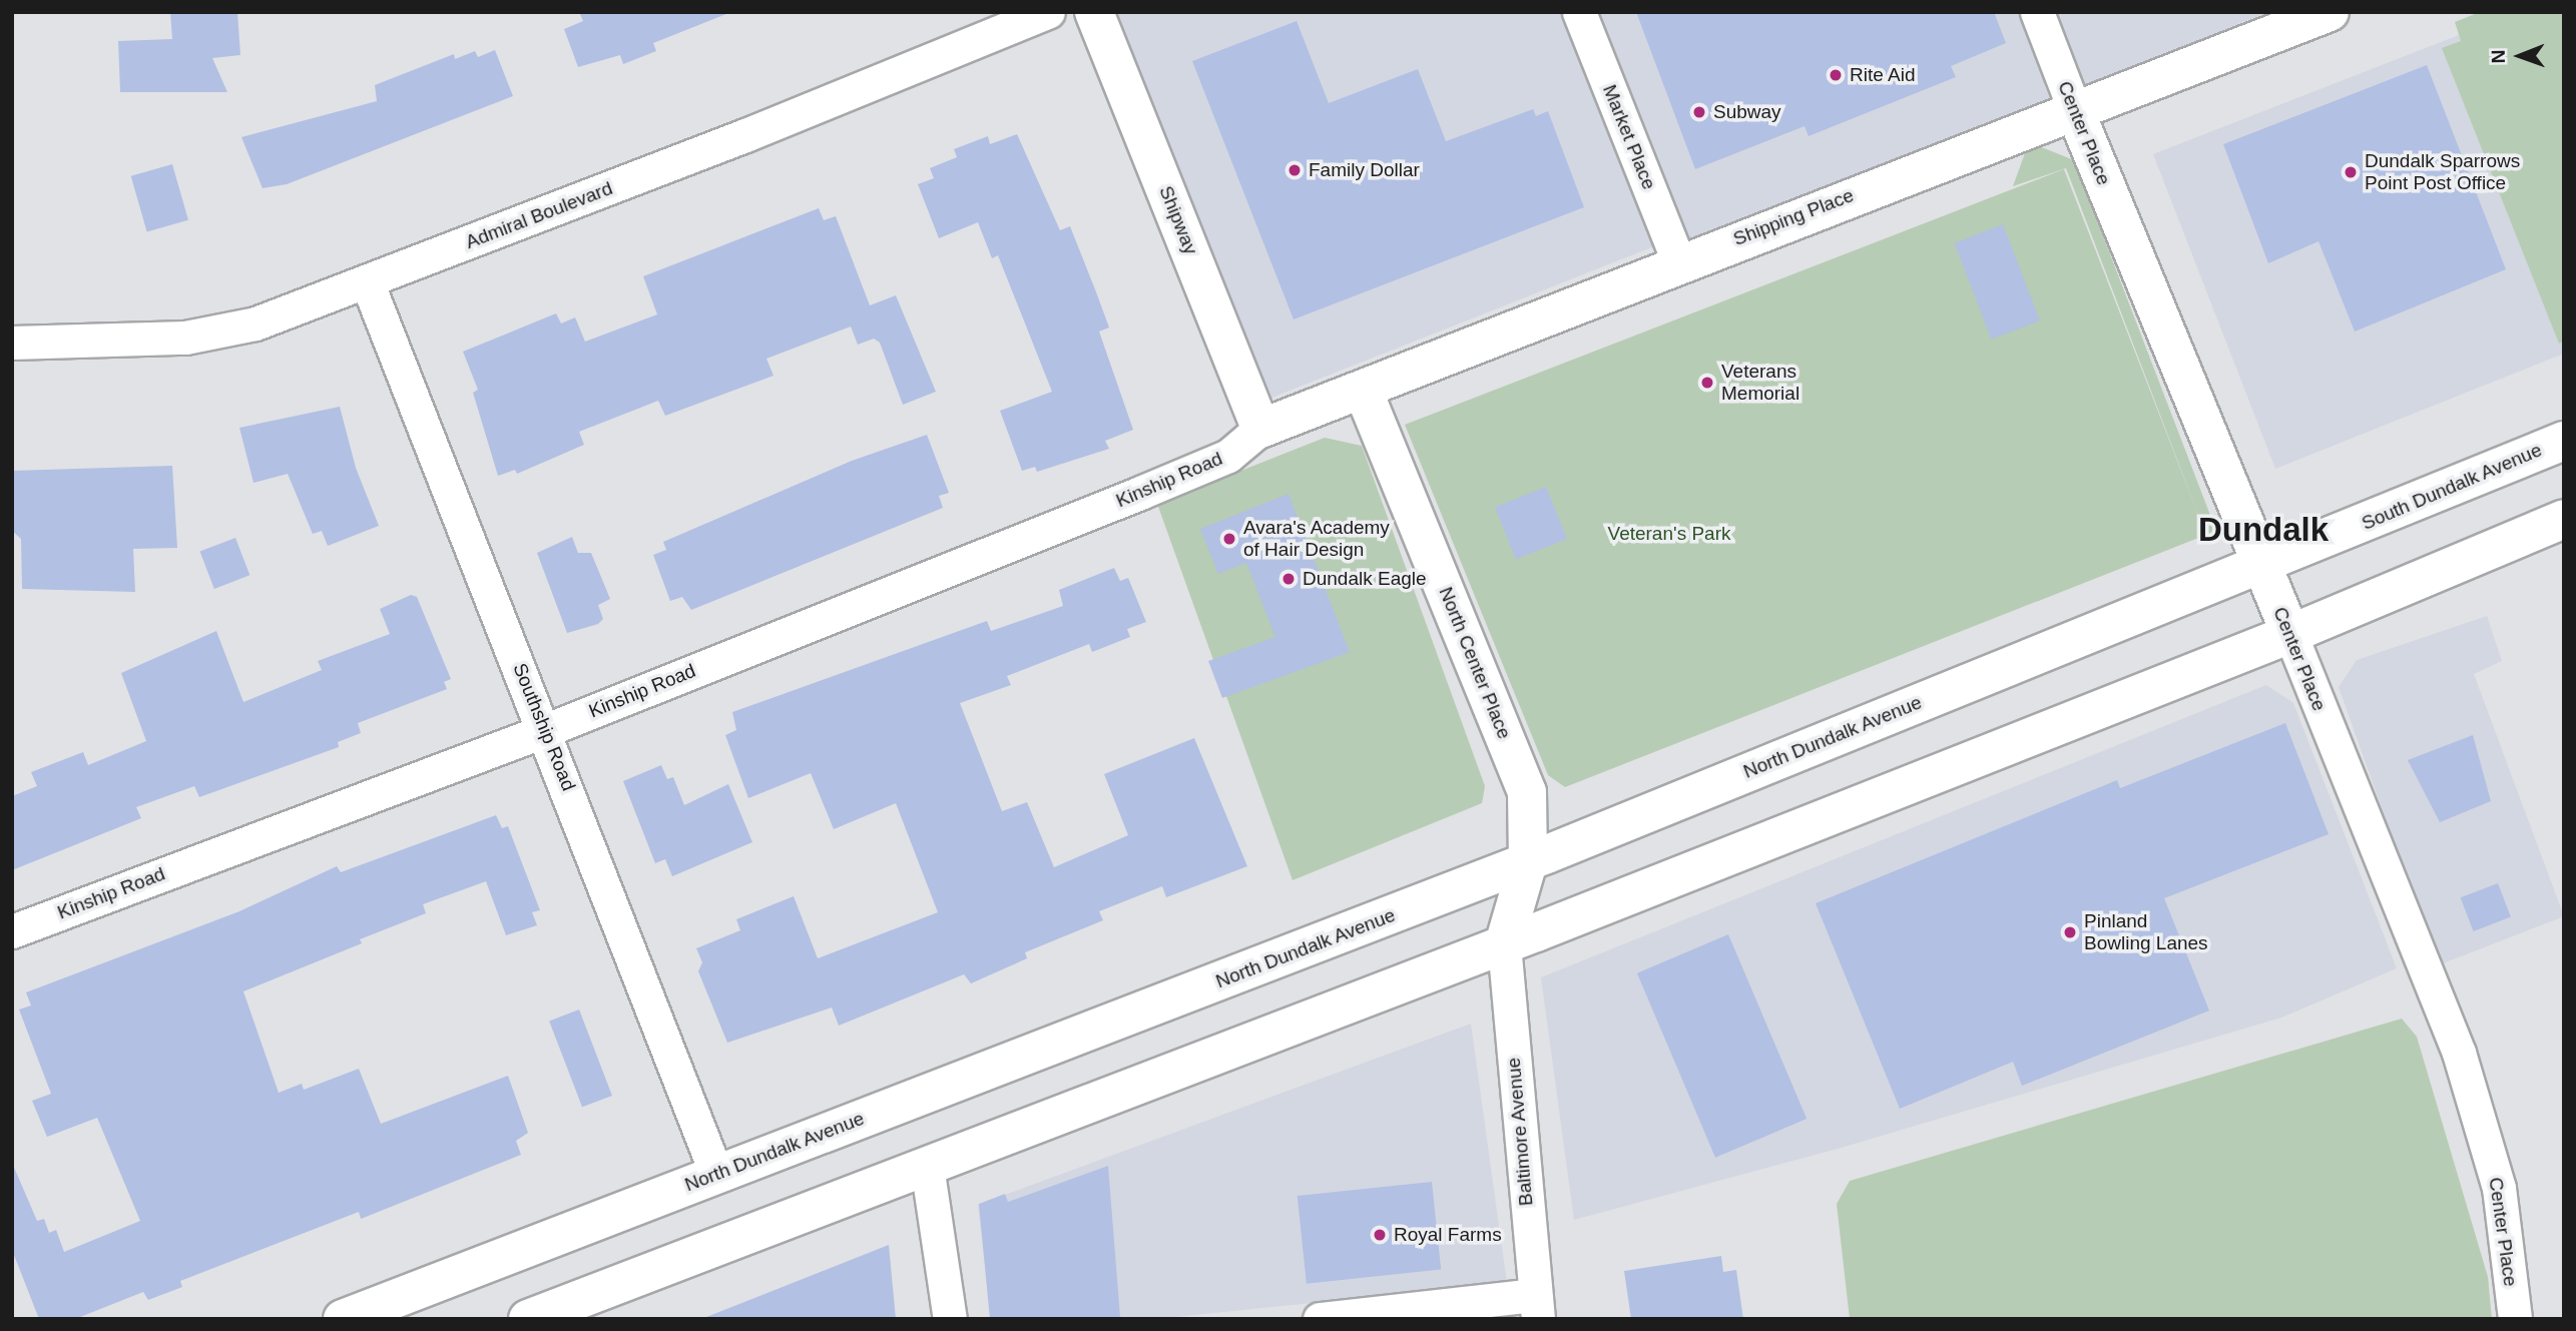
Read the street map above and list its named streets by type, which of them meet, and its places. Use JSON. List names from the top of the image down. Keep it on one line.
{"streets":{"main road":["Center Place","Shipping Place","Shipway","South Dundalk Avenue","North Center Place","North Dundalk Avenue"],"street":["Market Place","Admiral Boulevard","Kinship Road","Southship Road","Baltimore Avenue"]},"crossings":[["Center Place","Shipping Place"],["Center Place","South Dundalk Avenue"],["Center Place","North Dundalk Avenue"],["Market Place","Shipping Place"],["Admiral Boulevard","Southship Road"],["Shipping Place","Shipway"],["Shipping Place","Kinship Road"],["Shipping Place","North Center Place"],["Shipway","Kinship Road"],["Kinship Road","Southship Road"],["South Dundalk Avenue","North Dundalk Avenue"],["North Center Place","North Dundalk Avenue"],["North Center Place","Baltimore Avenue"],["Southship Road","North Dundalk Avenue"]],"districts":["Dundalk"],"parks":["Veteran's Park"],"places":["Rite Aid","Subway","Family Dollar","Dundalk Sparrows Point Post Office","Veterans Memorial","Avara's Academy of Hair Design","Dundalk Eagle","Pinland Bowling Lanes","Royal Farms"],"north":"left"}
